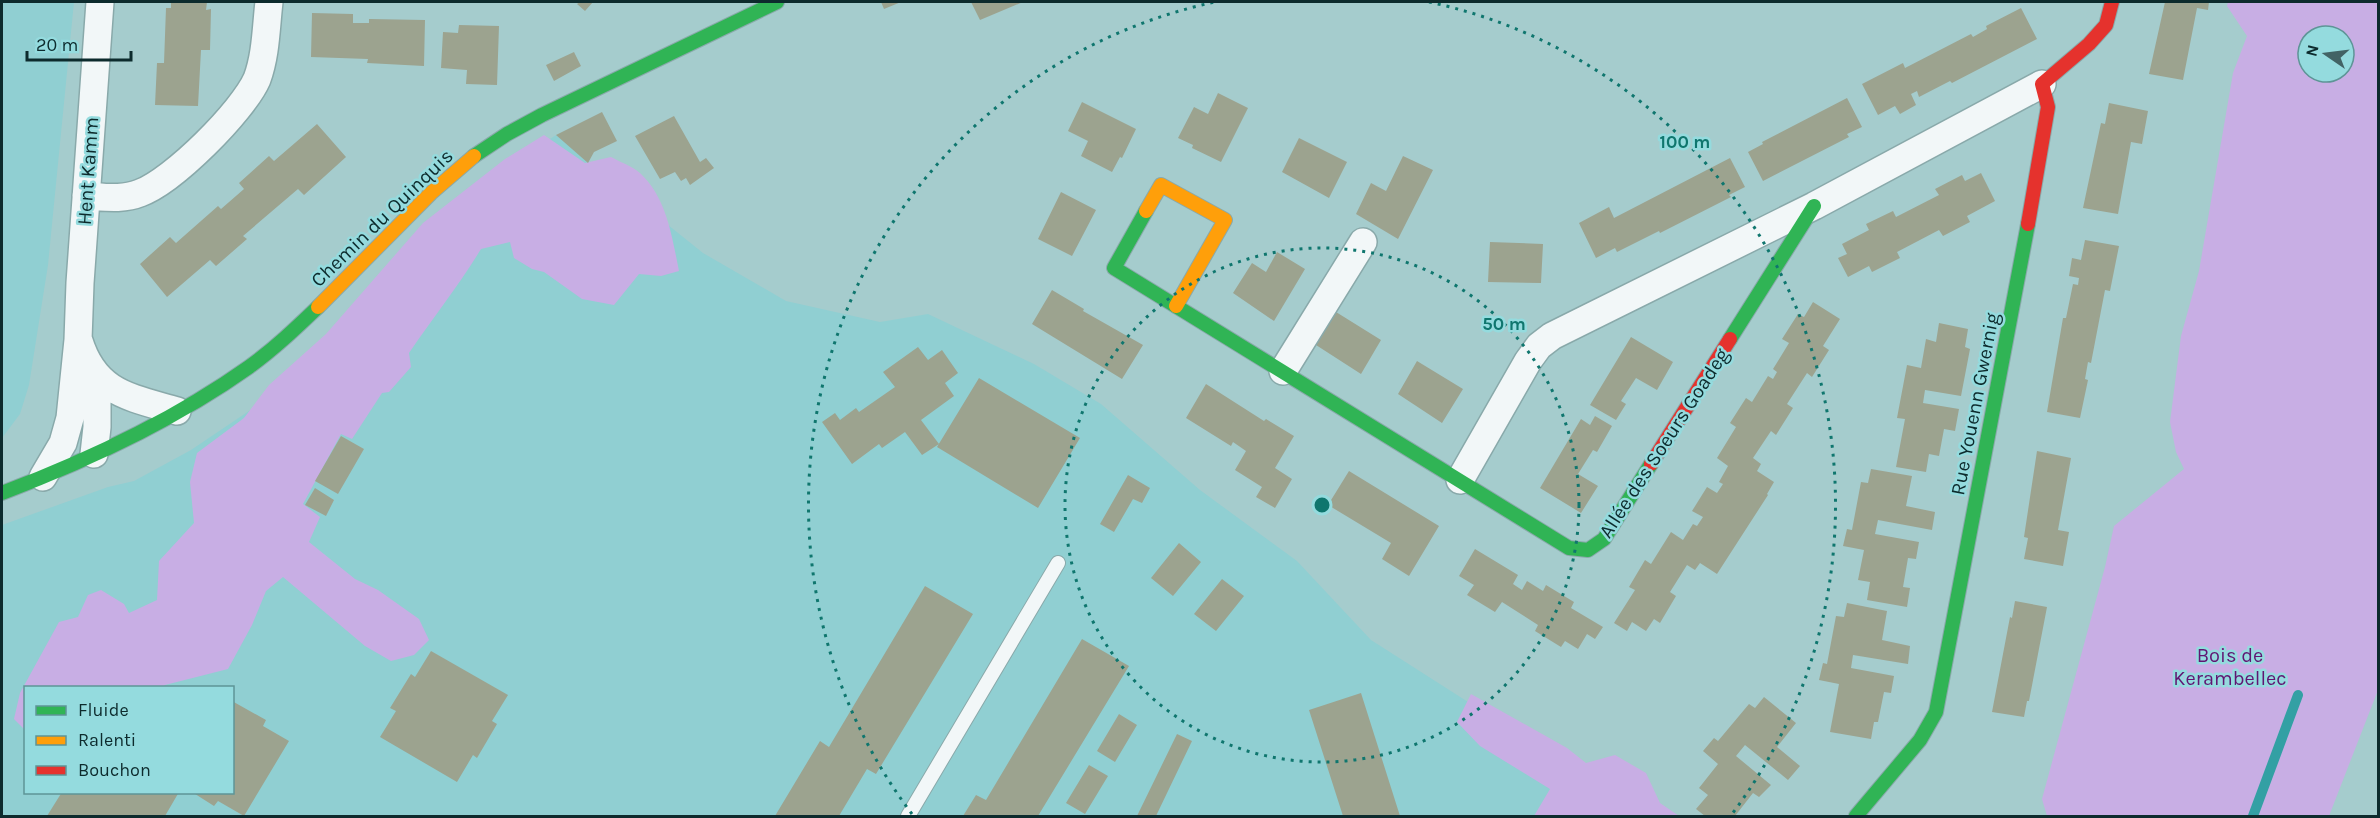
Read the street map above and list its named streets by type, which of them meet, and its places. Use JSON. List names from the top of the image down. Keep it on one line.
{"streets":{"street":["Hent Kamm","Chemin du Quinquis","Rue Youenn Gwernig","Allée des Soeurs Goadeg"]},"crossings":[["Hent Kamm","Chemin du Quinquis"],["Rue Youenn Gwernig","Allée des Soeurs Goadeg"]],"parks":["Bois de Kerambellec"],"legend":["Fluide","Ralenti","Bouchon"],"scale_bar":"20 m","north":"left","rings":["100 m","50 m"]}
